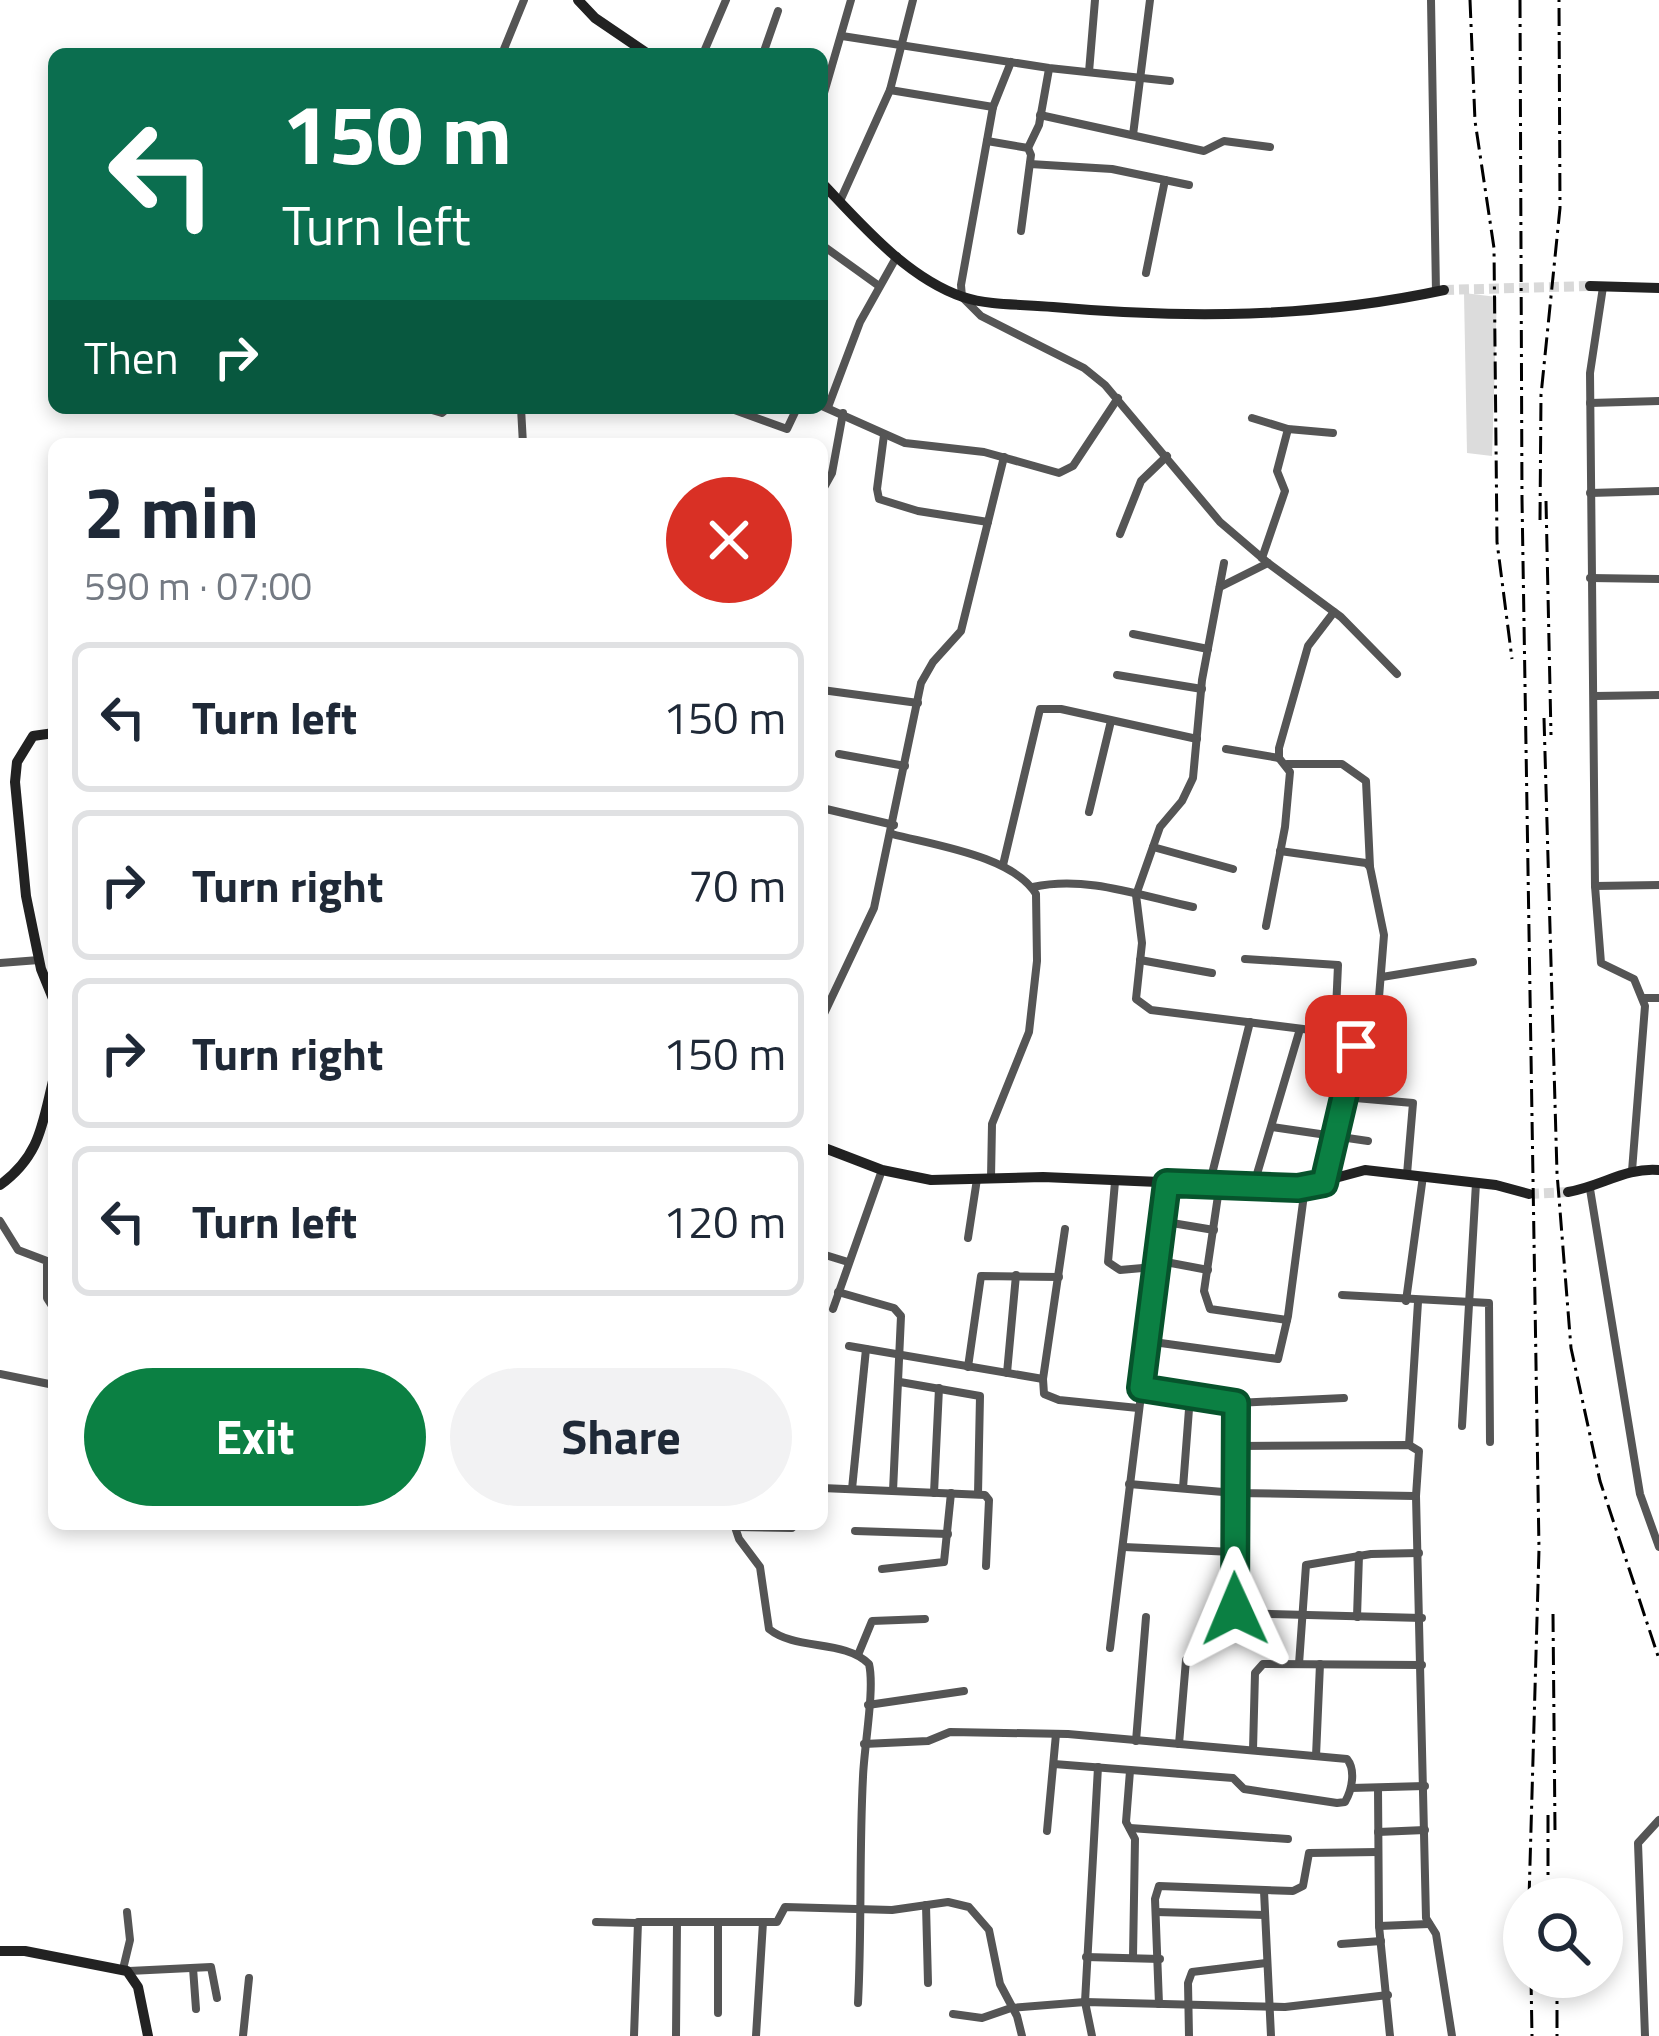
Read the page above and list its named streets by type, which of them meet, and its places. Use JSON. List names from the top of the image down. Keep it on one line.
{"page":{"turn":["150 m","Turn left"],"then":"Then","heading":["2 min","590 m · 07:00"],"list":[{"name":"Turn left","value":"150 m"},{"name":"Turn right","value":"70 m"},{"name":"Turn right","value":"150 m"},{"name":"Turn left","value":"120 m"}],"buttons":["Exit","Share"]}}
